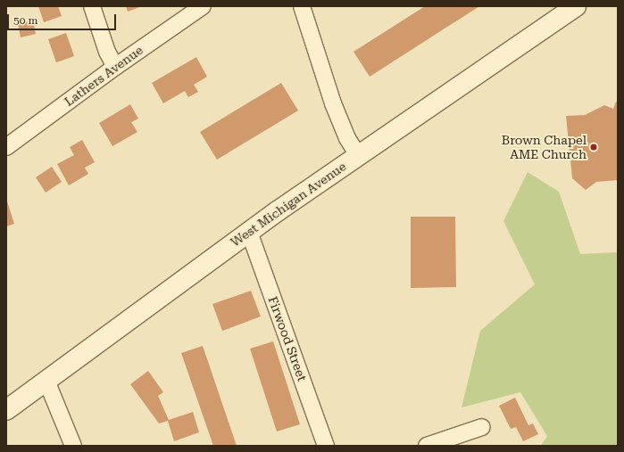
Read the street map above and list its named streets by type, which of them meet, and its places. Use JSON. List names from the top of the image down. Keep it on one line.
{"streets":{"main road":["West Michigan Avenue"],"street":["Lathers Avenue","Firwood Street"]},"crossings":[["West Michigan Avenue","Firwood Street"]],"places":["Brown Chapel AME Church"],"scale_bar":"50 m"}
